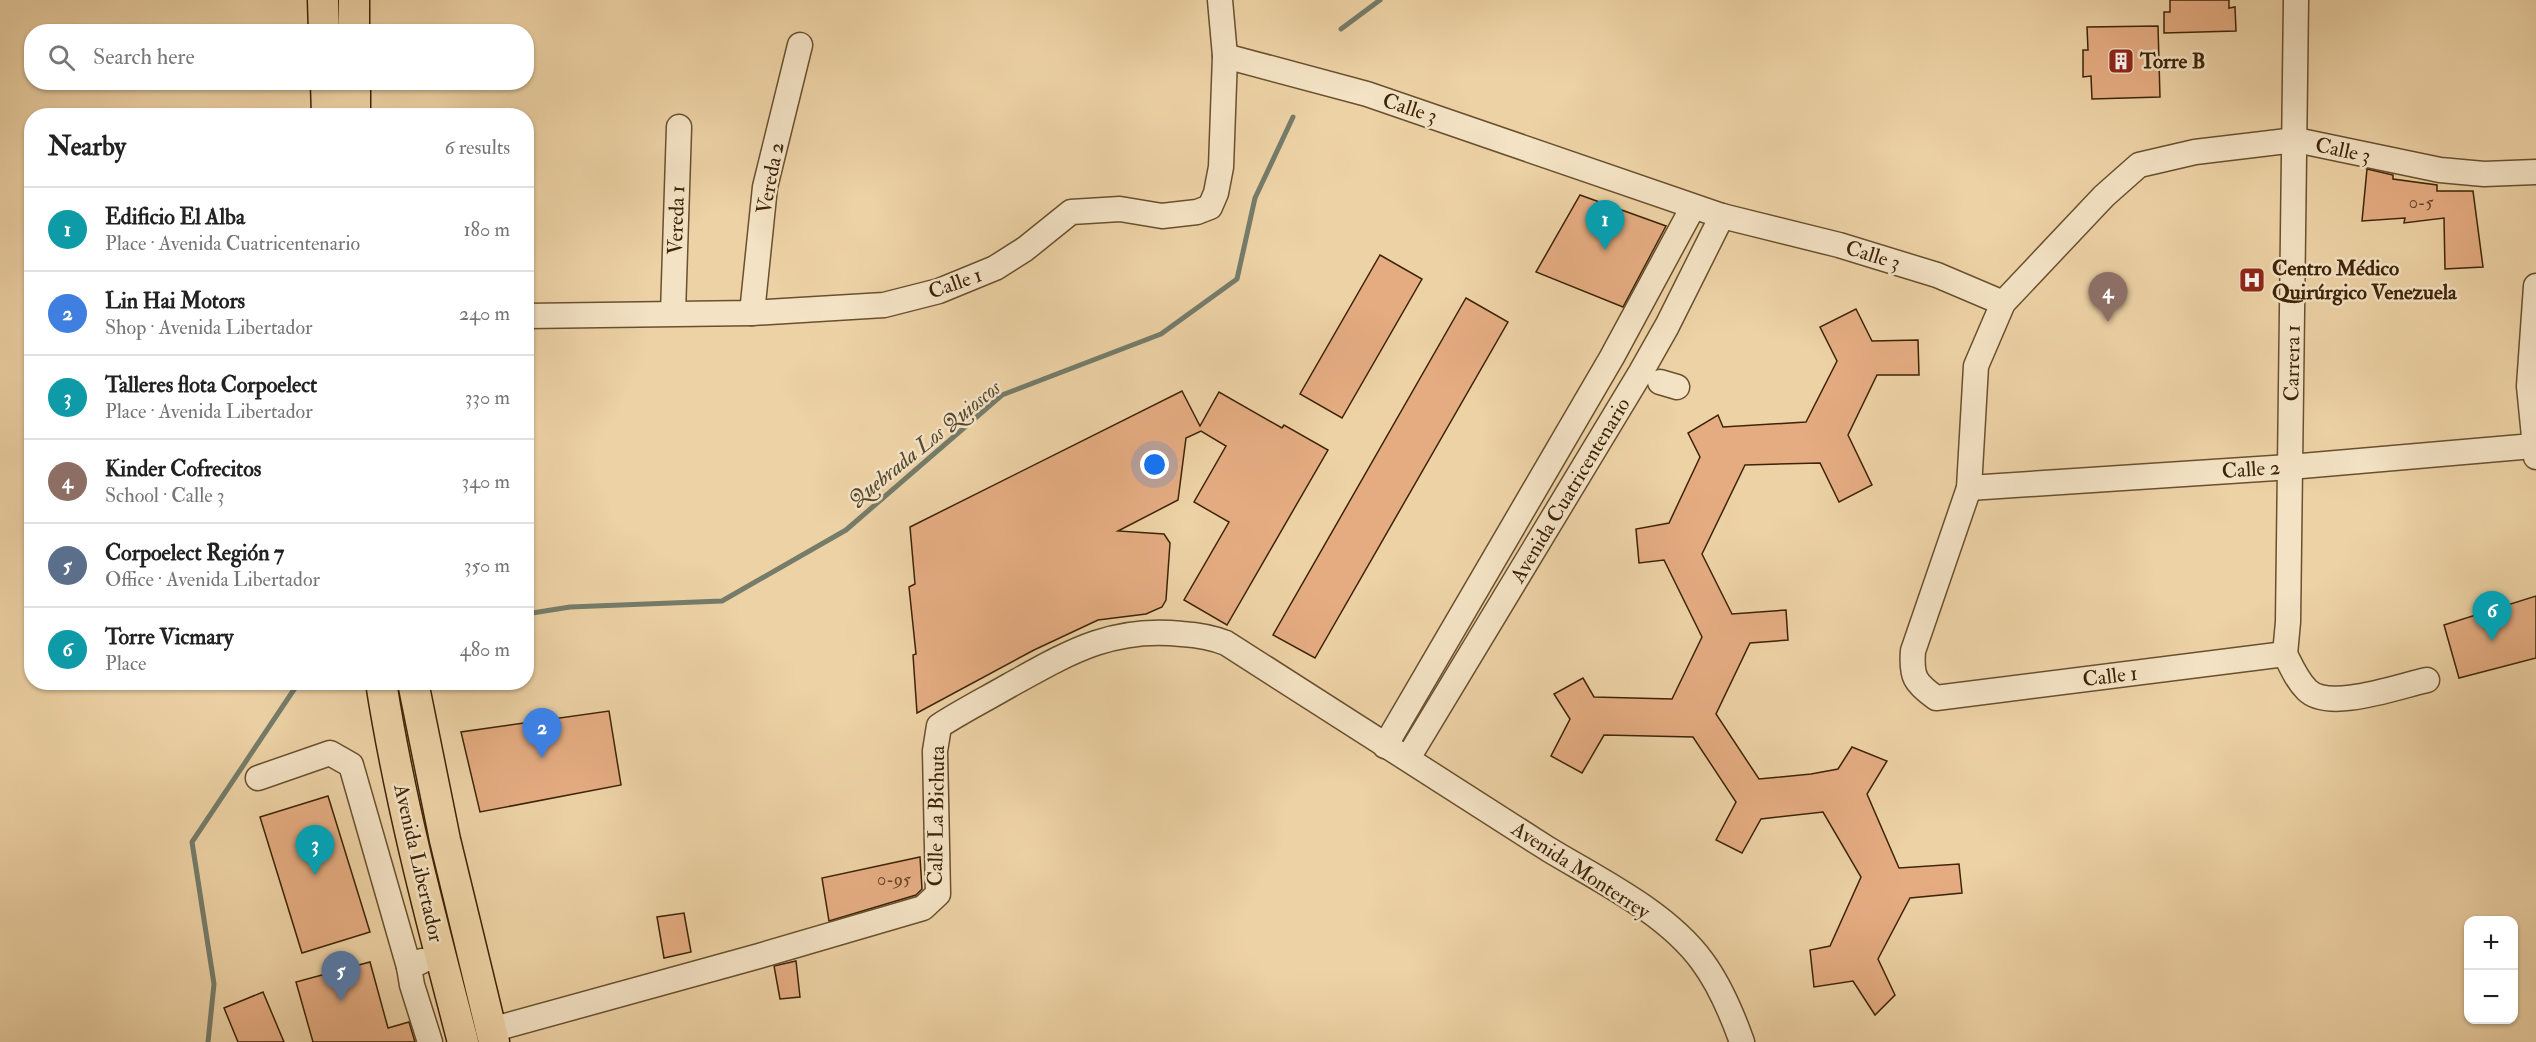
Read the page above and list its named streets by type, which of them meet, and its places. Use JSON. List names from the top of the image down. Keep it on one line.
{"streets":{"main road":["Avenida Libertador"],"street":["Calle 3","Vereda 2","Vereda 1","Calle 1","Carrera 1","Calle 2","Avenida Cuatricentenario","Calle La Bichuta","Avenida Monterrey"]},"crossings":[["Calle 3","Calle 1"],["Calle 3","Carrera 1"],["Calle 3","Avenida Cuatricentenario"],["Vereda 2","Calle 1"],["Vereda 1","Calle 1"],["Calle 1","Carrera 1"],["Calle 1","Calle 2"],["Carrera 1","Calle 2"],["Avenida Cuatricentenario","Calle La Bichuta"],["Avenida Cuatricentenario","Avenida Monterrey"],["Calle La Bichuta","Avenida Libertador"],["Calle La Bichuta","Avenida Monterrey"]],"water":["Quebrada Los Quioscos"],"places":{"building":["Torre B"],"hospital":["Centro Médico Quirúrgico Venezuela"]},"house_numbers":["0-5","0-95"],"page":{"search":"Search here","heading":["Nearby","6 results"],"list":[{"mark":"1","name":"Edificio El Alba","note":"Place · Avenida Cuatricentenario","value":"180 m"},{"mark":"2","name":"Lin Hai Motors","note":"Shop · Avenida Libertador","value":"240 m"},{"mark":"3","name":"Talleres flota Corpoelect","note":"Place · Avenida Libertador","value":"330 m"},{"mark":"4","name":"Kinder Cofrecitos","note":"School · Calle 3","value":"340 m"},{"mark":"5","name":"Corpoelect Región 7","note":"Office · Avenida Libertador","value":"350 m"},{"mark":"6","name":"Torre Vicmary","note":"Place","value":"480 m"}],"pins":["1","4","6","2","3","5"],"map_buttons":["+","−"]}}
